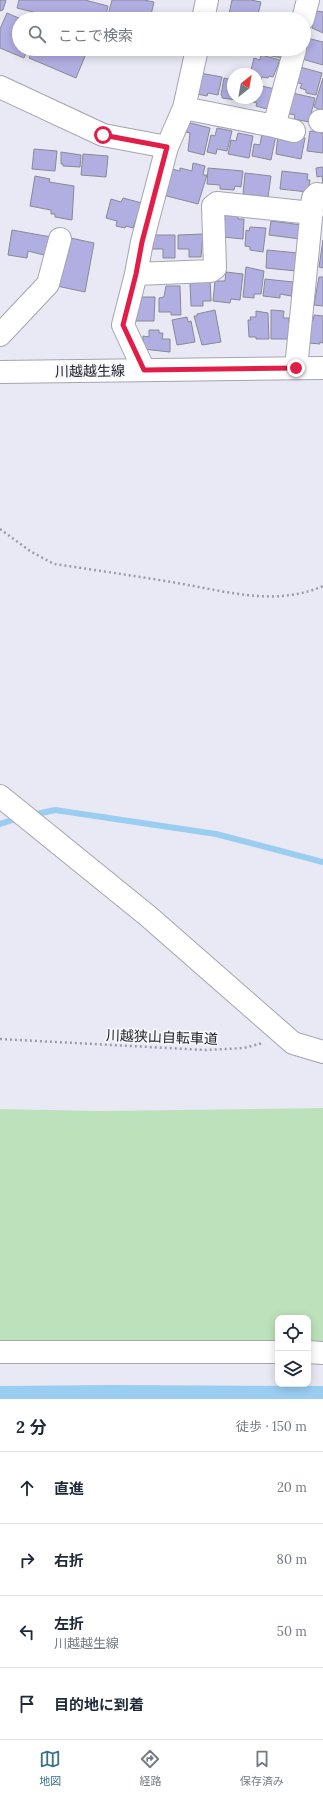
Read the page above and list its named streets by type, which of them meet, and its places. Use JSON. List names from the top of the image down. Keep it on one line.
{"streets":{"street":["川越越生線"],"path":["川越狭山自転車道"]},"north":"top right","page":{"search":"ここで検索","heading":["2 分","徒歩 · 150 m"],"list":[["直進","20 m"],["右折","80 m"],["左折","川越越生線","50 m"],"目的地に到着"],"nav":["地図","経路","保存済み"]}}
